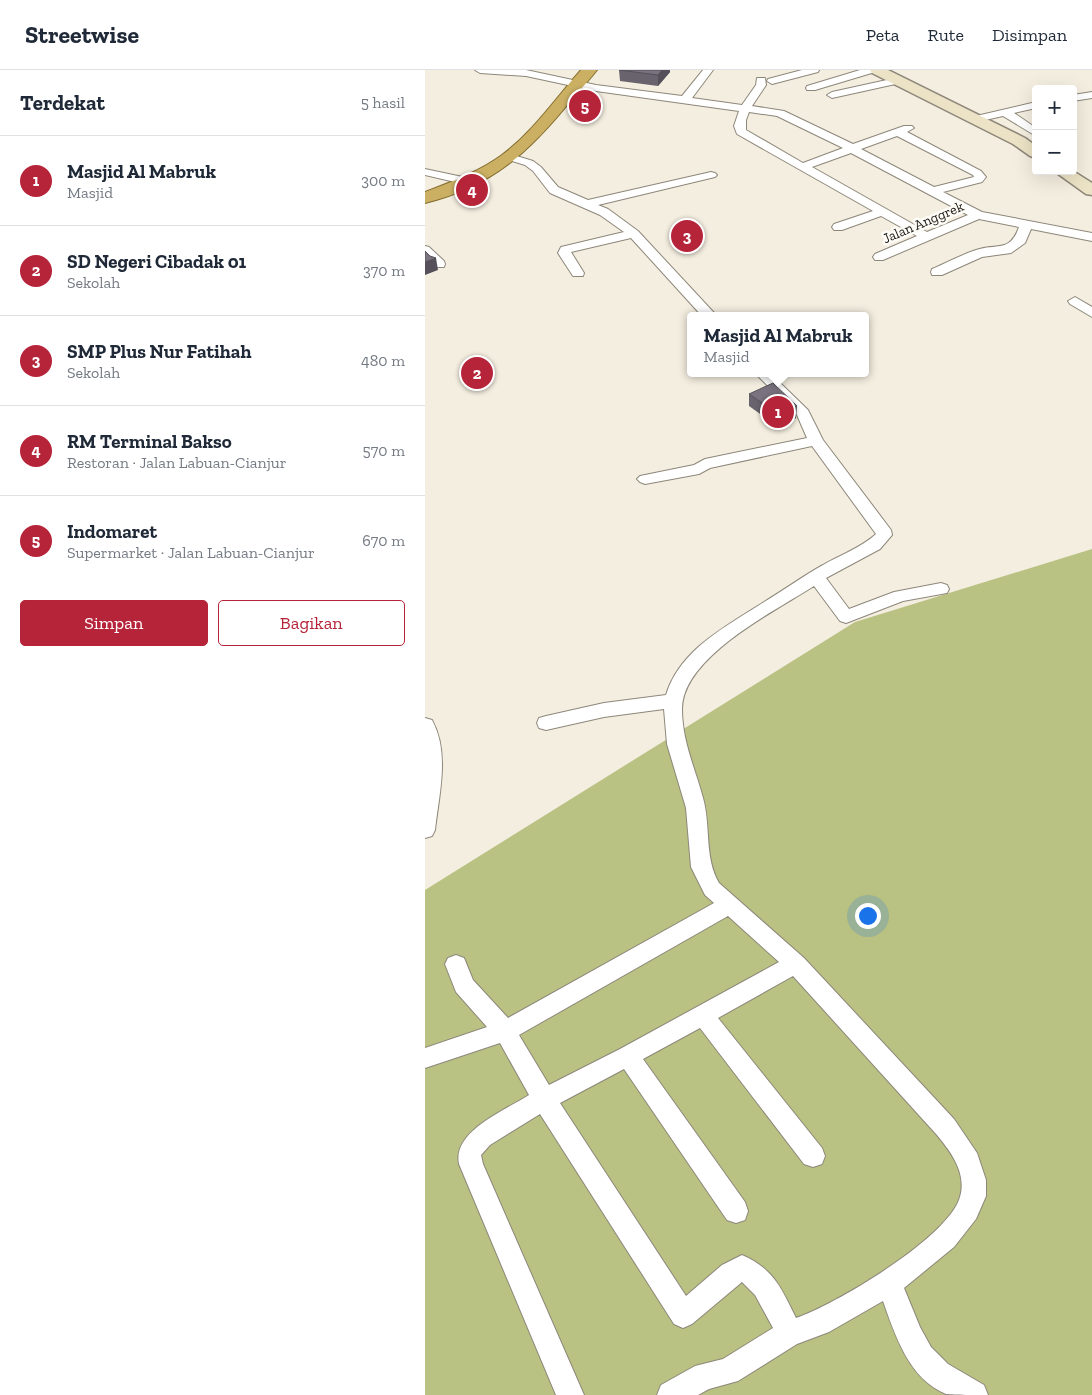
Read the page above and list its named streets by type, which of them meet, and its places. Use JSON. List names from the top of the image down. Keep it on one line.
{"streets":{"street":["Jalan Anggrek"]},"page":{"header":"Streetwise","nav":["Peta","Rute","Disimpan"],"heading":["Terdekat","5 hasil"],"map_buttons":["+","−"],"pins":["5","4","3","2","1"],"list":[{"mark":"1","name":"Masjid Al Mabruk","note":"Masjid","value":"300 m"},{"mark":"2","name":"SD Negeri Cibadak 01","note":"Sekolah","value":"370 m"},{"mark":"3","name":"SMP Plus Nur Fatihah","note":"Sekolah","value":"480 m"},{"mark":"4","name":"RM Terminal Bakso","note":"Restoran · Jalan Labuan-Cianjur","value":"570 m"},{"mark":"5","name":"Indomaret","note":"Supermarket · Jalan Labuan-Cianjur","value":"670 m"}],"popup":["Masjid Al Mabruk","Masjid"],"buttons":["Simpan","Bagikan"]}}
